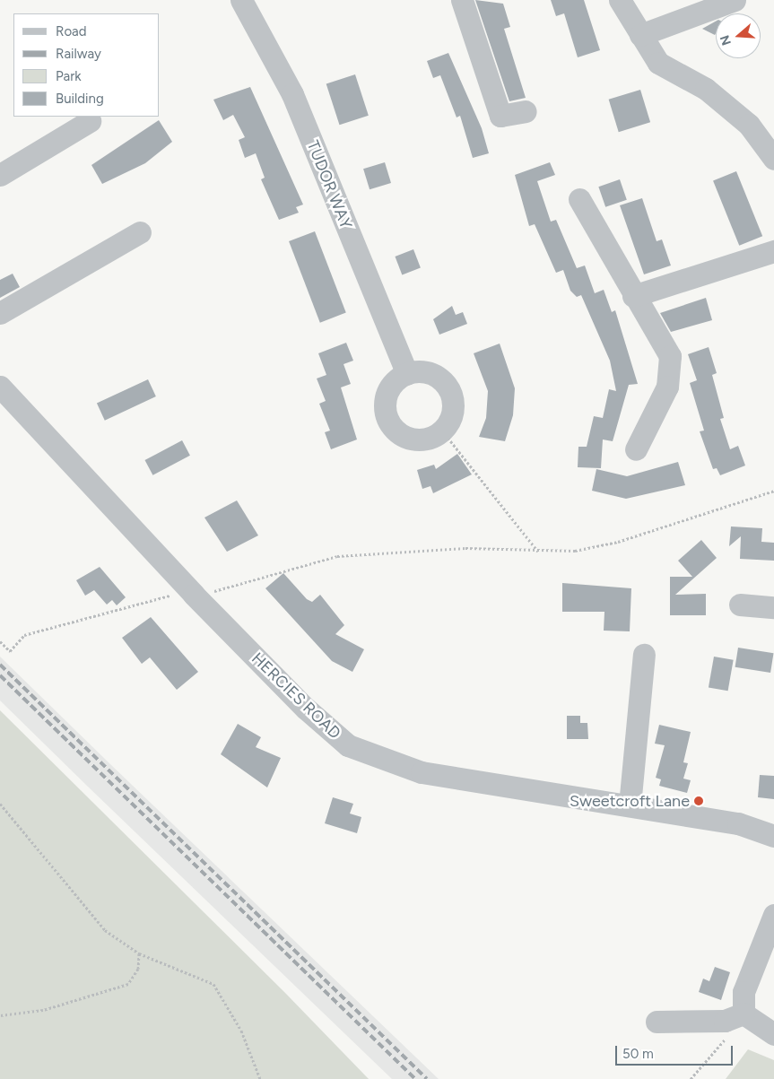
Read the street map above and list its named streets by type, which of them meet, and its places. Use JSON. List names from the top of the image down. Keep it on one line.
{"streets":{"street":["TUDOR WAY","HERCIES ROAD"]},"places":["Sweetcroft Lane"],"legend":["Road","Railway","Park","Building"],"scale_bar":"50 m","north":"left"}
